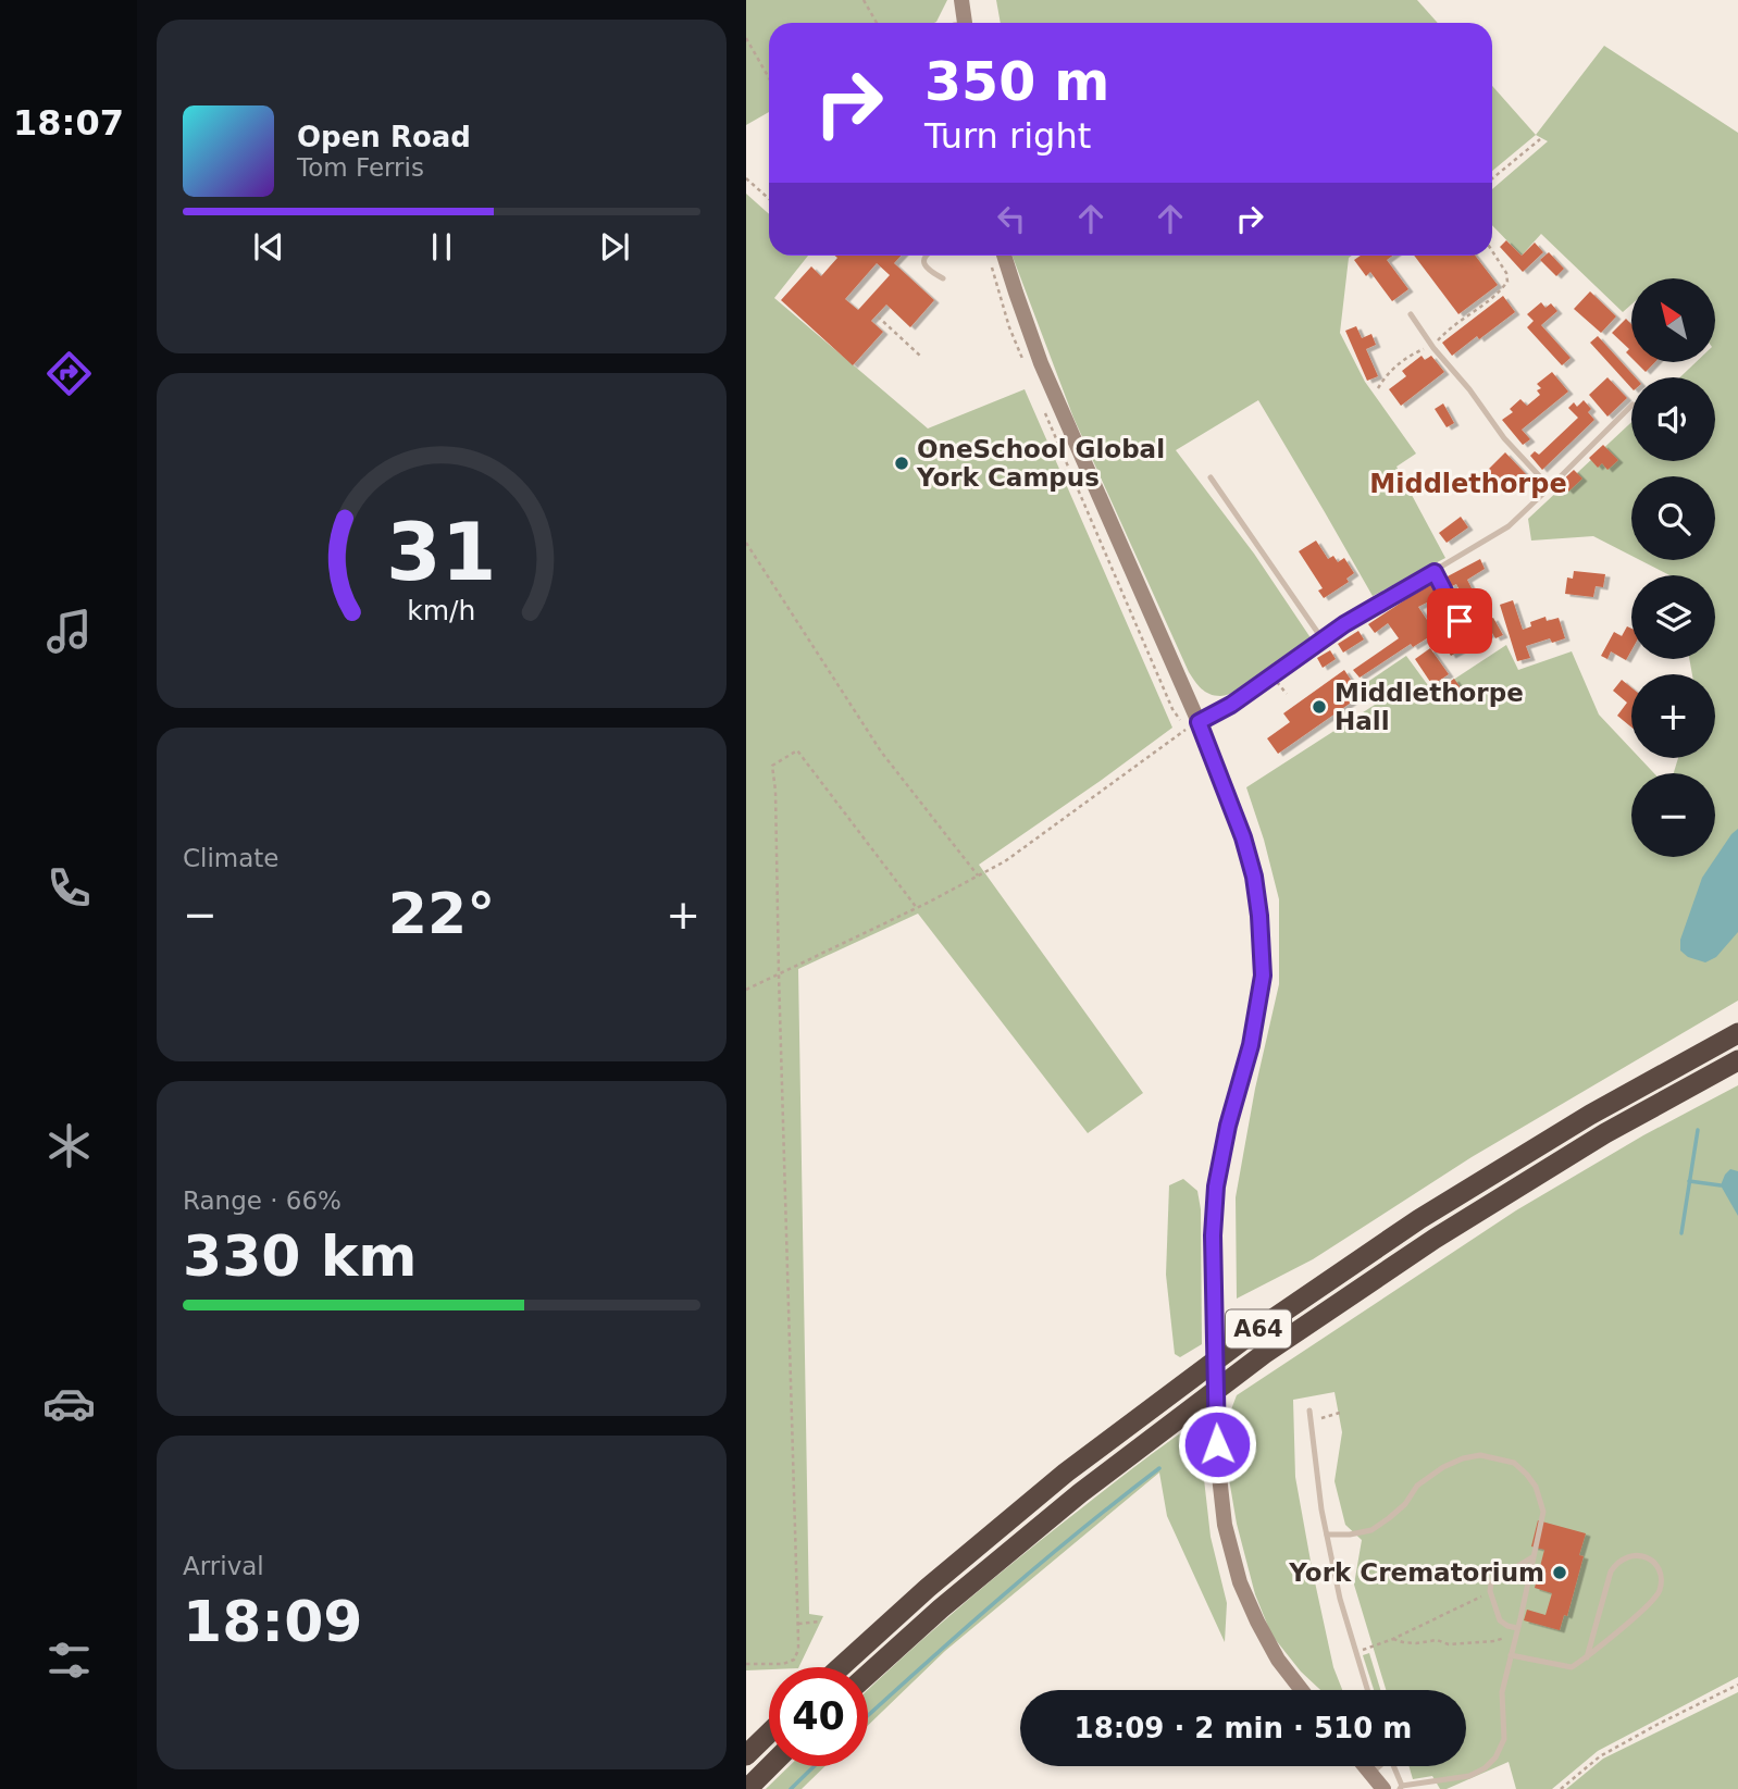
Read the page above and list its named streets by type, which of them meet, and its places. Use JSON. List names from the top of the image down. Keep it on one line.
{"streets":{"highway":["A64"]},"districts":["Middlethorpe"],"places":["OneSchool Global York Campus","Middlethorpe Hall","York Crematorium"],"north":"top left","page":{"tabs":"18:07","turn":["350 m","Turn right"],"song":["Open Road","Tom Ferris"],"map_buttons":["+","−"],"tile":["Climate",["Range · 66%","330 km"],["Arrival","18:09"]],"heat":["−","22°","+"],"limit":"40","trip":"18:09 · 2 min · 510 m","gauge":["31","km/h"]}}
